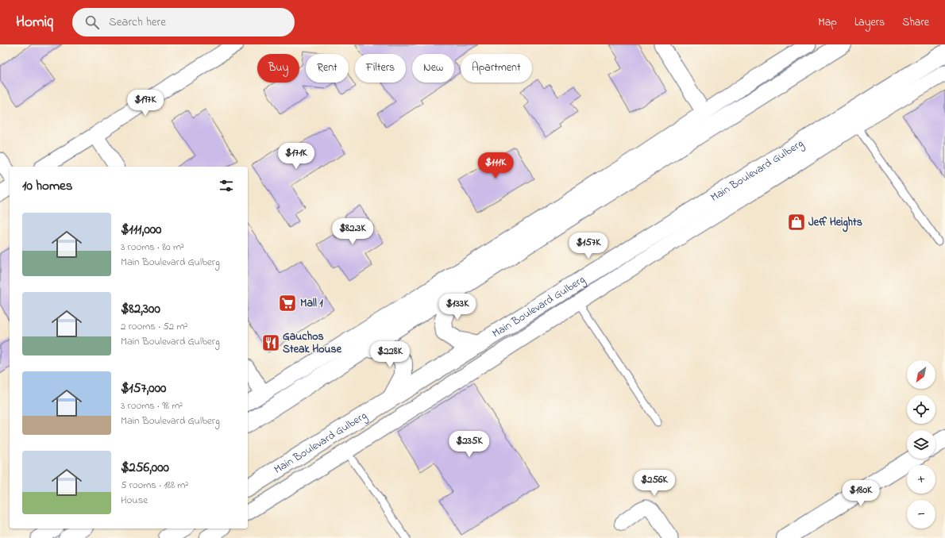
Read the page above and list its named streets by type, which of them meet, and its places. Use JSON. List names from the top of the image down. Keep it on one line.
{"streets":{"main road":["Main Boulevard Gulberg"]},"places":{"shop":["Jeff Heights"],"supermarket":["Mall 1"],"restaurant":["Gauchos Steak House"]},"north":"bottom left","page":{"header":"Homiq","search":"Search here","nav":["Map","Layers","Share"],"chip":["Buy","Rent","Filters","New","Apartment"],"price":["$197K","$171K","$111K","$82.3K","$157K","$133K","$228K","$235K","$256K","$180K"],"heading":"10 homes","list":[{"name":"$111,000","note":"3 rooms · 80 m² · Main Boulevard Gulberg"},{"name":"$82,300","note":"2 rooms · 52 m² · Main Boulevard Gulberg"},{"name":"$157,000","note":"3 rooms · 98 m² · Main Boulevard Gulberg"},{"name":"$256,000","note":"5 rooms · 188 m² · House"}],"map_buttons":["+","−"]}}
